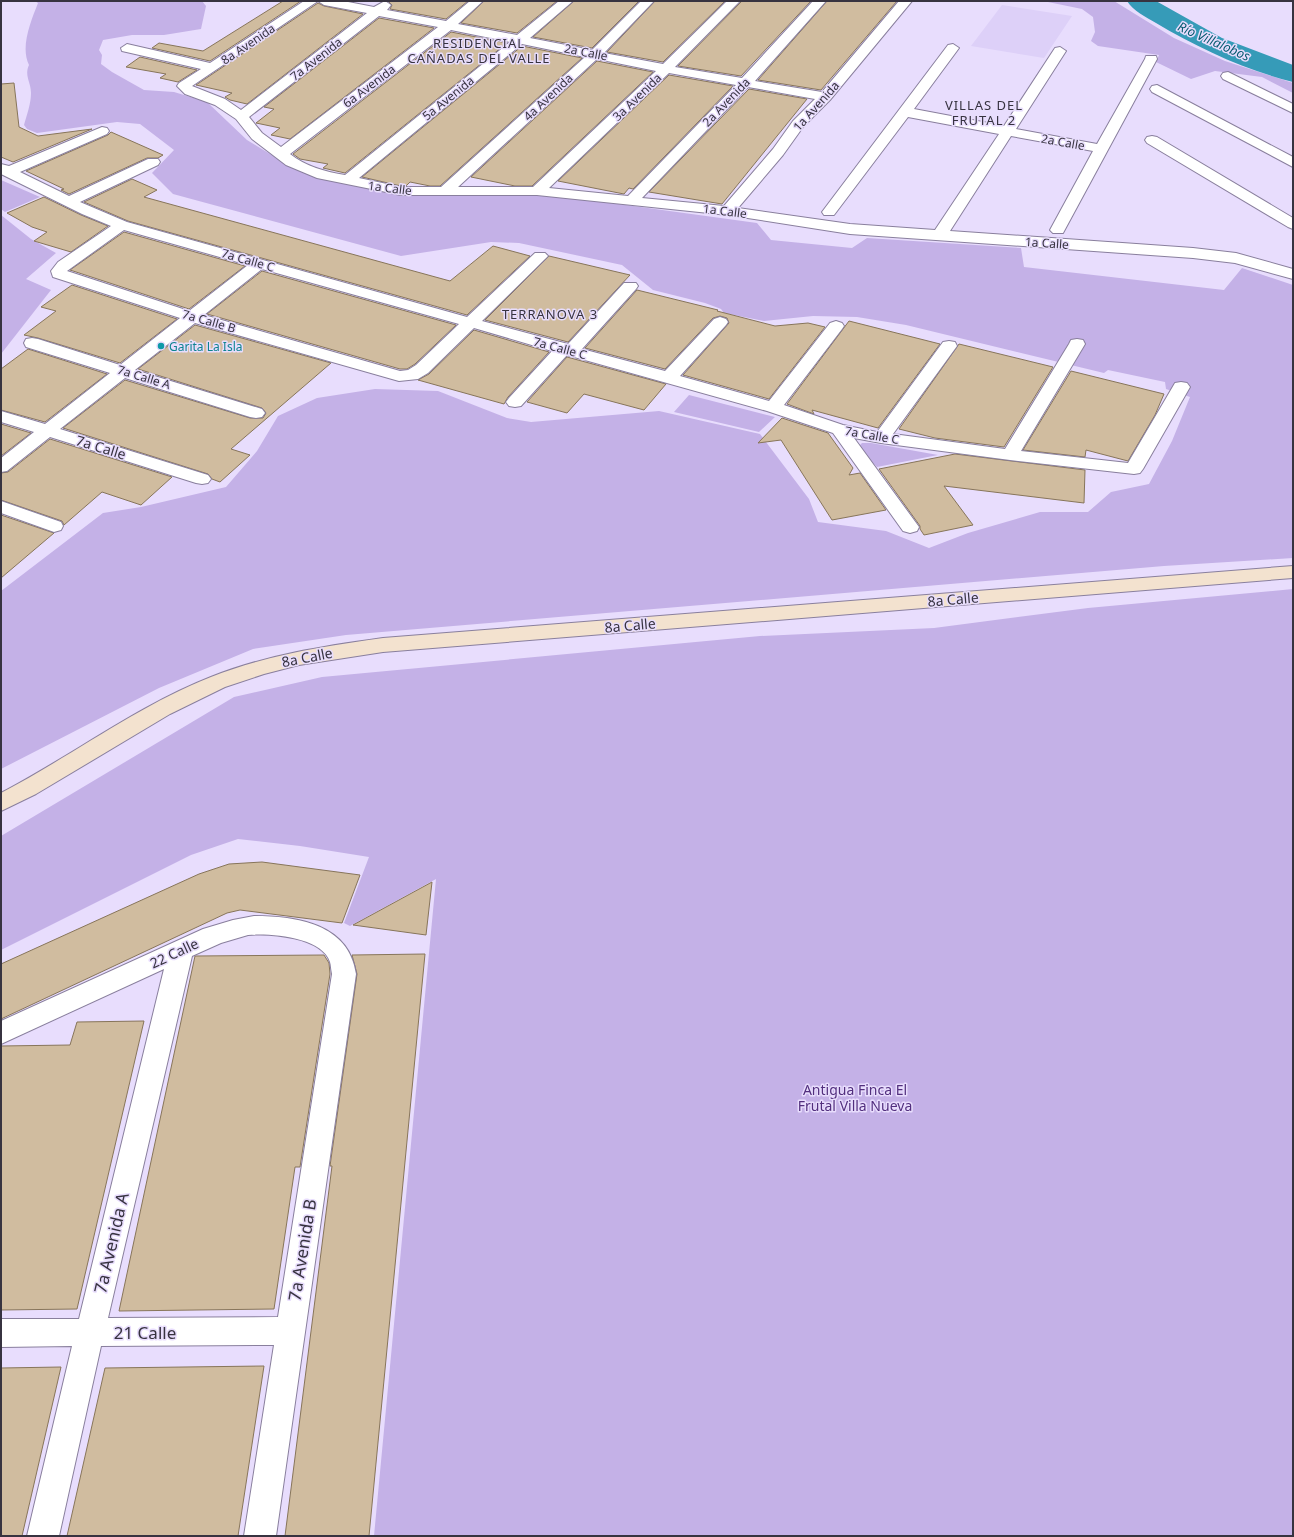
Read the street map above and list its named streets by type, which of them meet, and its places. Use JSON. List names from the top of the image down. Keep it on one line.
{"streets":{"main road":["8a Calle"],"street":["8a Avenida","2a Calle","7a Avenida","6a Avenida","4a Avenida","3a Avenida","5a Avenida","2a Avenida","1a Avenida","1a Calle","7a Calle C","7a Calle B","7a Calle A","7a Calle","22 Calle","7a Avenida A","7a Avenida B","21 Calle"]},"crossings":[["8a Avenida","1a Calle"],["2a Calle","7a Avenida"],["2a Calle","6a Avenida"],["2a Calle","4a Avenida"],["2a Calle","3a Avenida"],["2a Calle","5a Avenida"],["2a Calle","2a Avenida"],["2a Calle","1a Avenida"],["7a Avenida","1a Calle"],["6a Avenida","1a Calle"],["4a Avenida","1a Calle"],["3a Avenida","1a Calle"],["5a Avenida","1a Calle"],["2a Avenida","1a Calle"],["1a Avenida","1a Calle"],["7a Calle C","7a Calle B"],["22 Calle","7a Avenida A"],["22 Calle","7a Avenida B"],["7a Avenida A","21 Calle"],["7a Avenida B","21 Calle"]],"districts":["RESIDENCIAL CAÑADAS DEL VALLE","VILLAS DEL FRUTAL 2","TERRANOVA 3"],"water":["Río Villalobos"],"parks":["Antigua Finca El Frutal Villa Nueva"],"places":["Garita La Isla"]}
